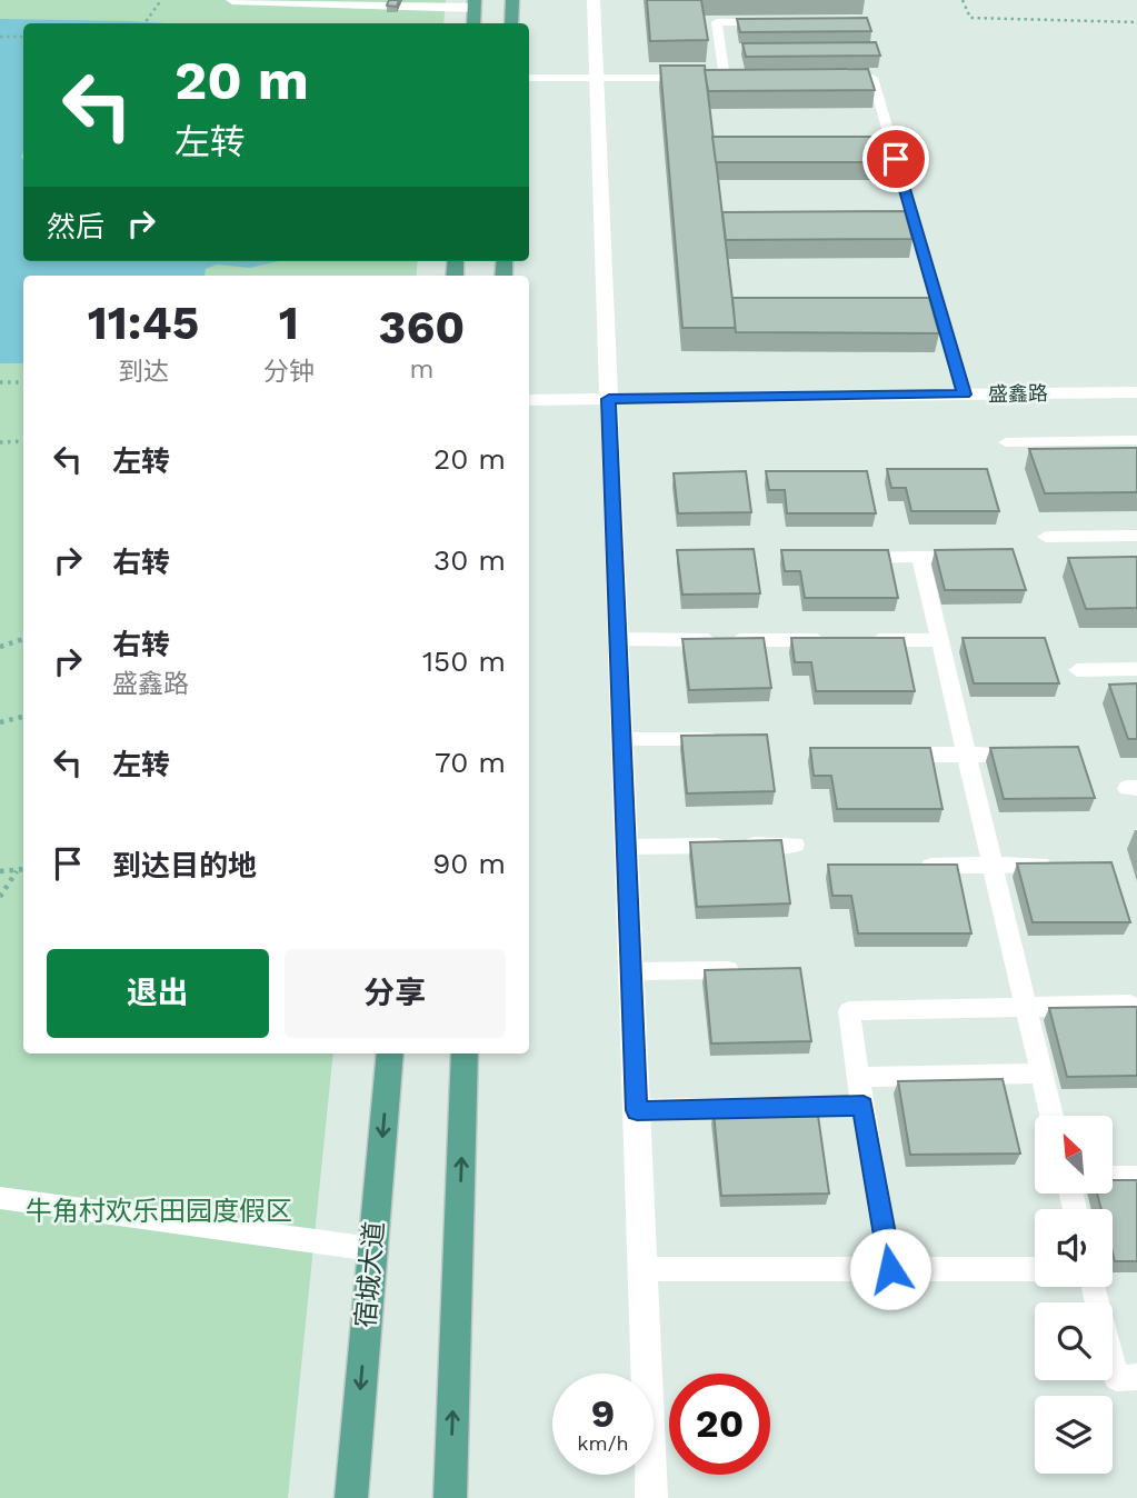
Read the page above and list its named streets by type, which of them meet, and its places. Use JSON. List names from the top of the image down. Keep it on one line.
{"streets":{"main road":["宿城大道"],"street":["盛鑫路"]},"parks":["牛角村欢乐田园度假区"],"north":"top left","page":{"turn":["20 m","左转"],"then":"然后","eta":["11:45","到达","1","分钟","360","m"],"list":[{"name":"左转","value":"20 m"},{"name":"右转","value":"30 m"},{"name":"右转","note":"盛鑫路","value":"150 m"},{"name":"左转","value":"70 m"},{"name":"到达目的地","value":"90 m"}],"buttons":["退出","分享"],"speed":"9 km/h","limit":"20"}}
